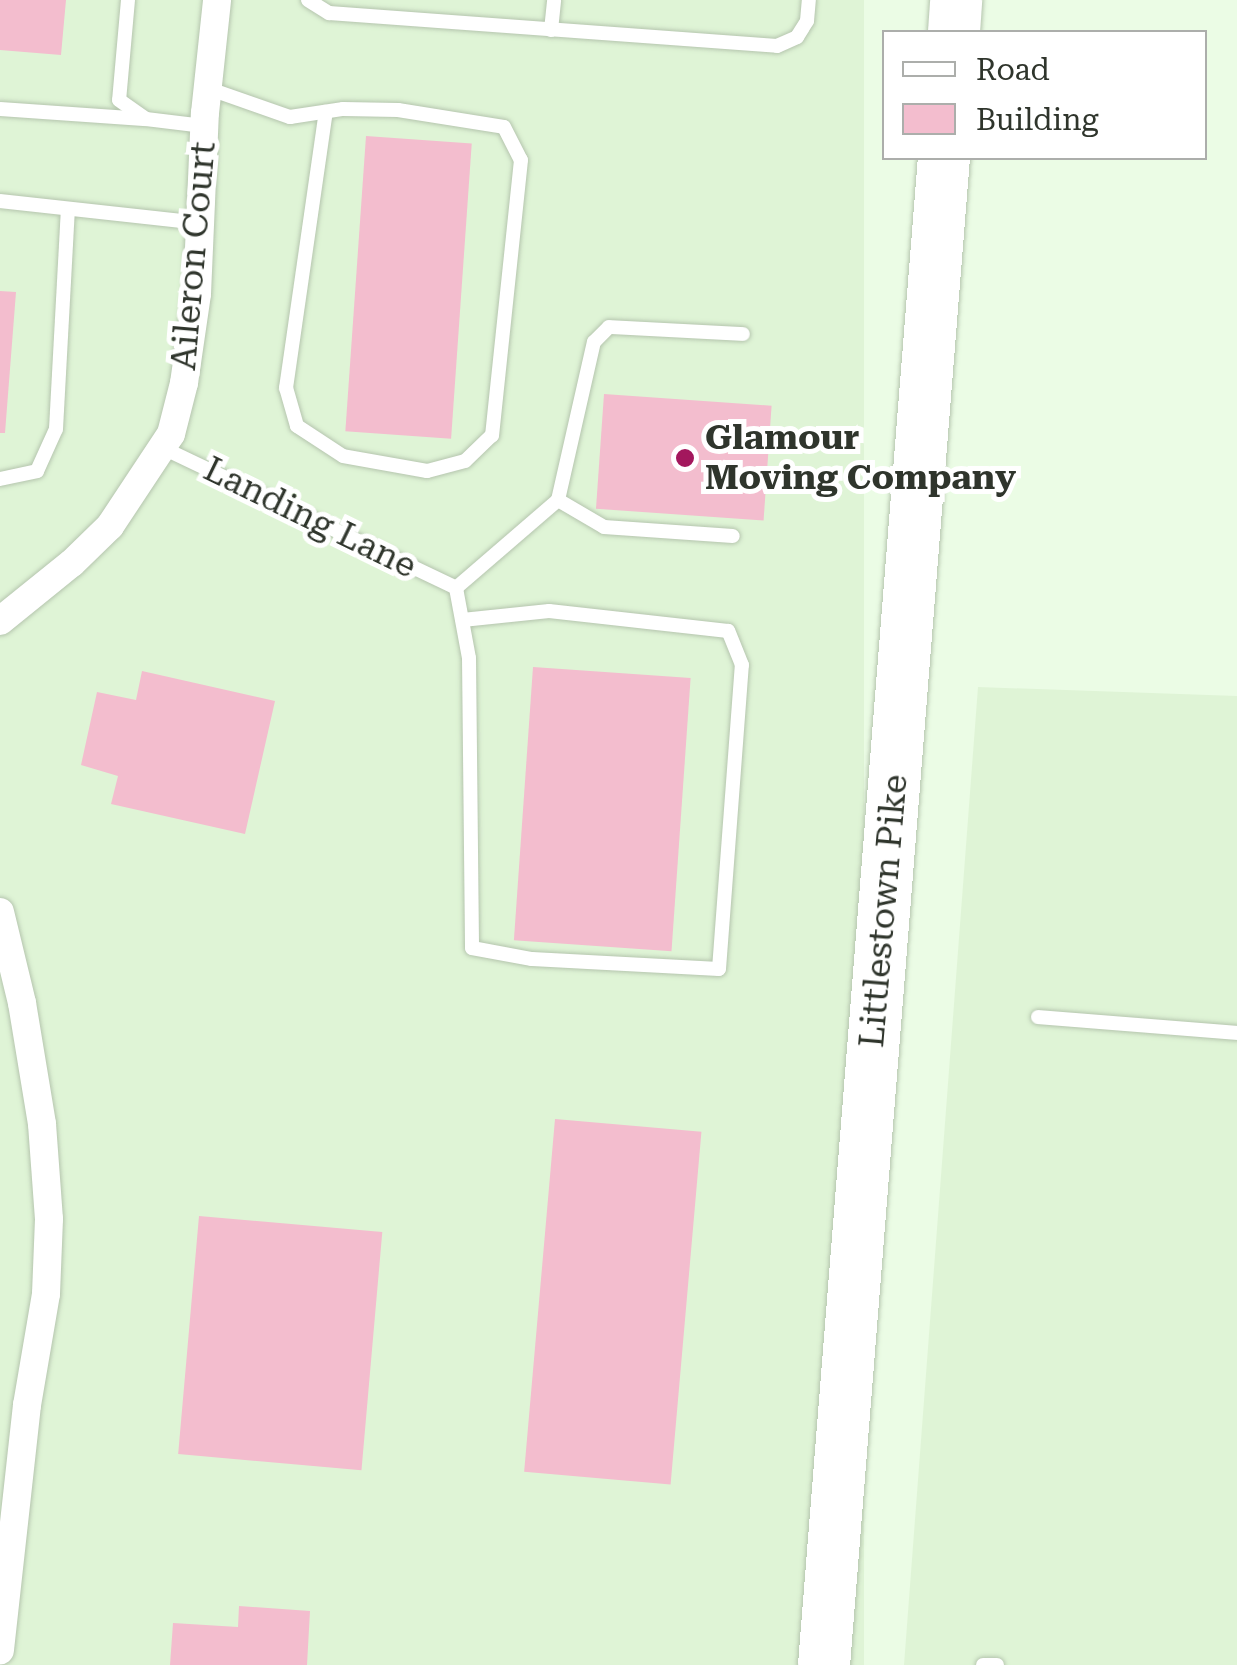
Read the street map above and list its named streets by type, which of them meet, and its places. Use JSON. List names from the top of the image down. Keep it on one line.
{"streets":{"highway":["Littlestown Pike"],"street":["Aileron Court"],"lane":["Landing Lane"]},"crossings":[["Aileron Court","Landing Lane"]],"places":["Glamour Moving Company"],"legend":["Road","Building"]}
